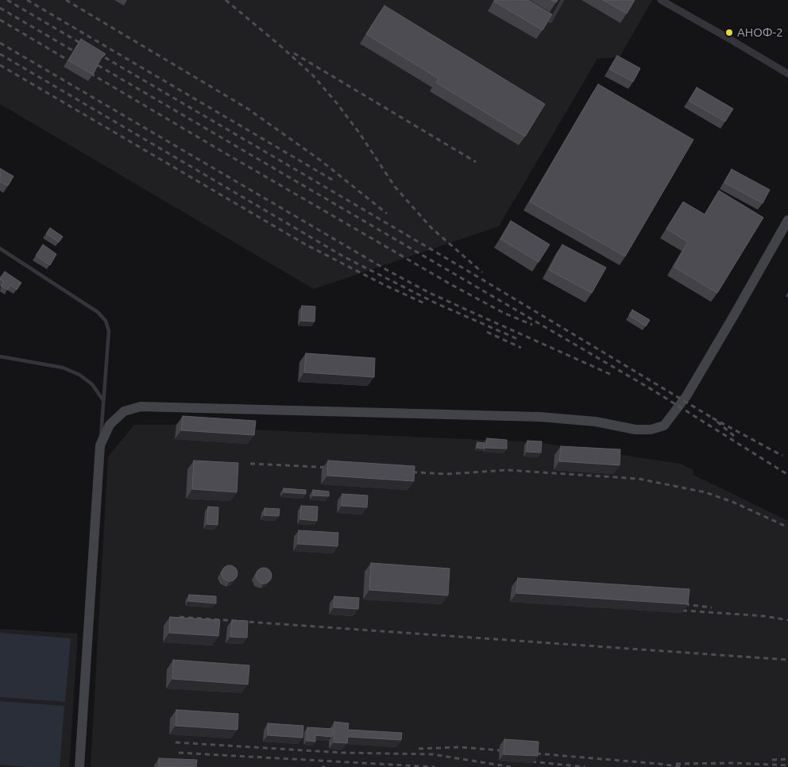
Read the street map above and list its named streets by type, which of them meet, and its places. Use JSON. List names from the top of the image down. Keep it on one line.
{"places":["АНОФ-2"]}
